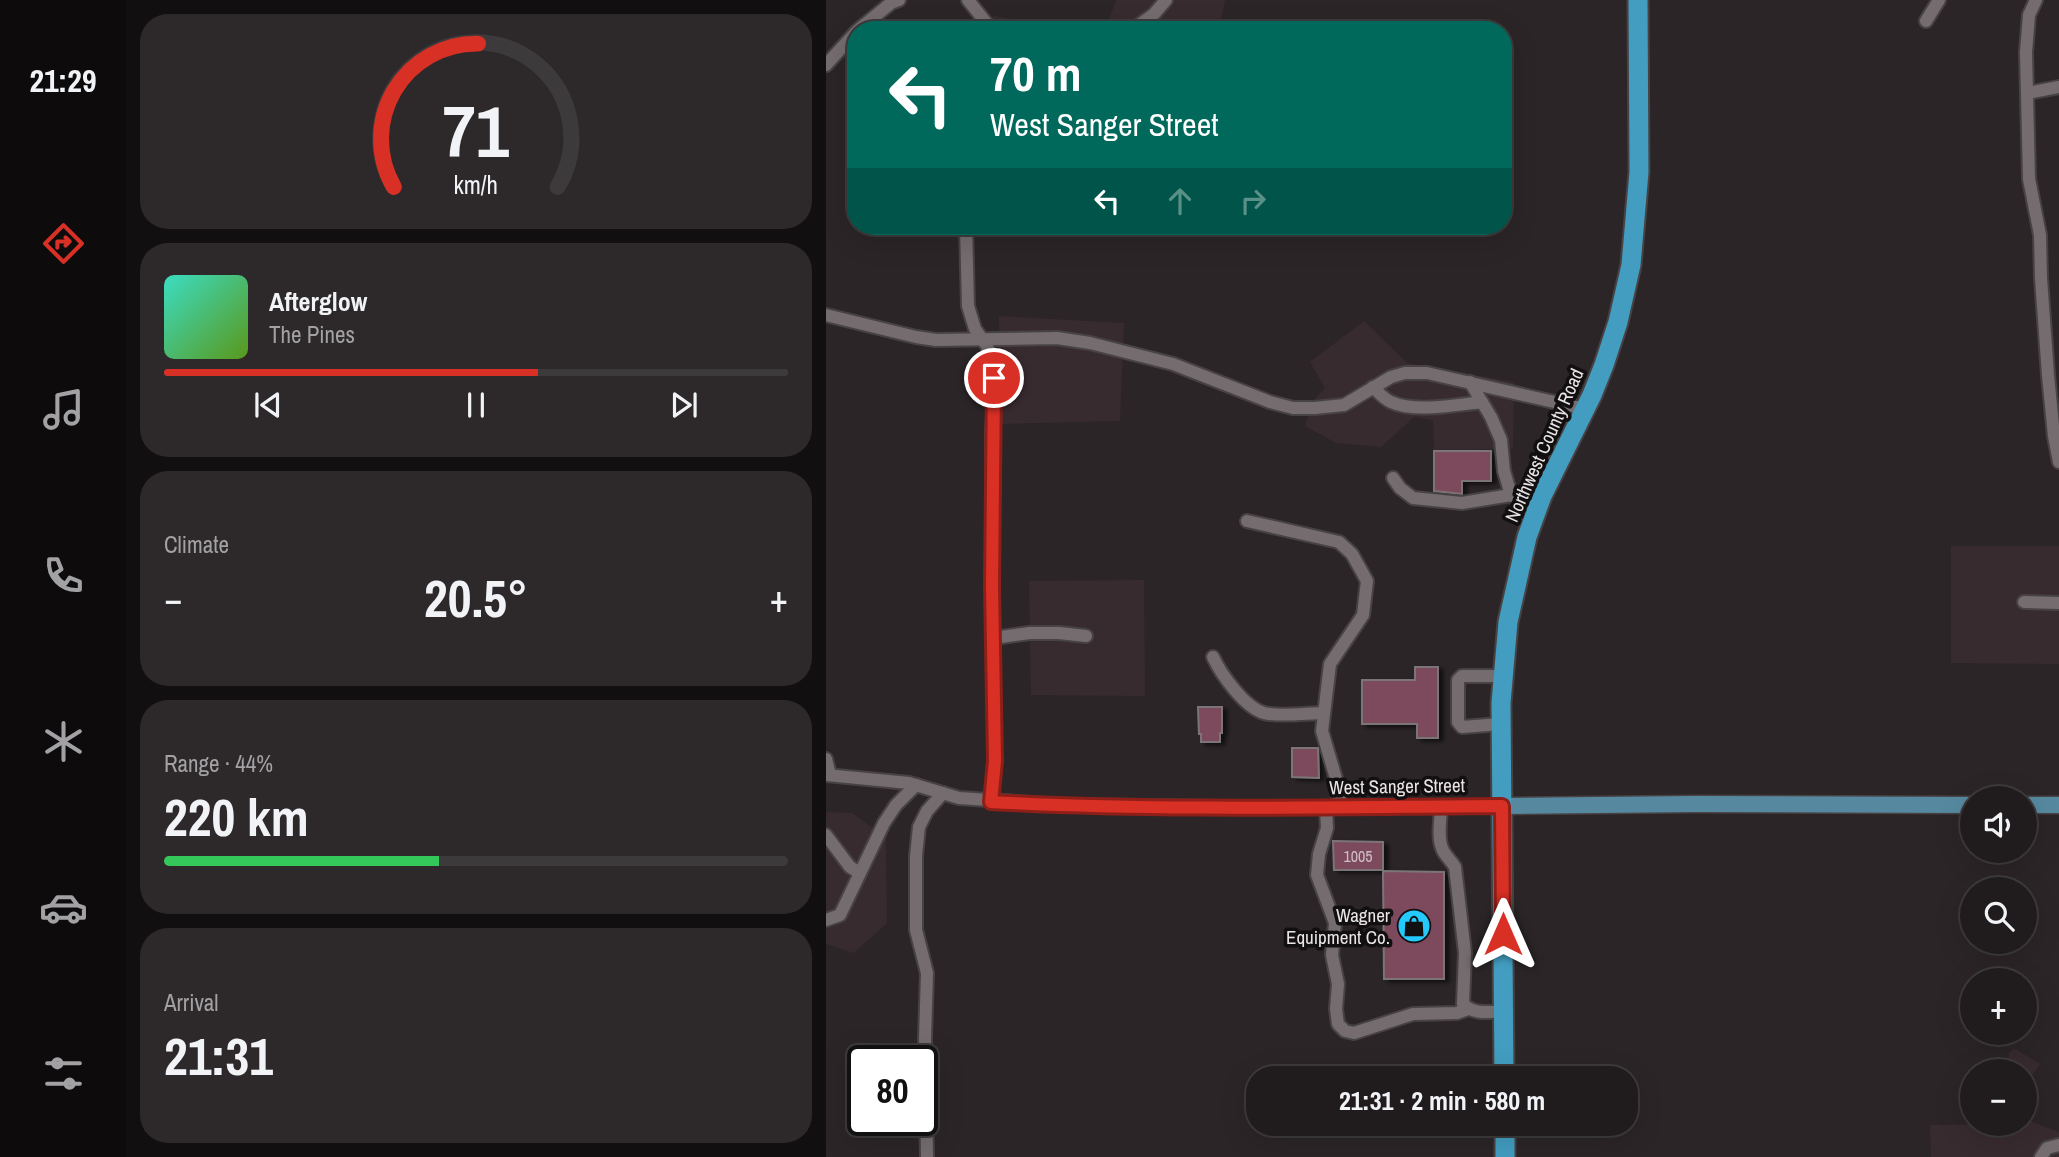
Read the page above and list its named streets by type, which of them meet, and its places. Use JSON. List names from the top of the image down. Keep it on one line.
{"streets":{"highway":["Northwest County Road"],"main road":["West Sanger Street"]},"crossings":[["Northwest County Road","West Sanger Street"]],"places":{"shop":["Wagner Equipment Co."]},"house_numbers":["1005"],"page":{"tabs":"21:29","turn":["70 m","West Sanger Street"],"song":["Afterglow","The Pines"],"tile":["Climate",["Range · 44%","220 km"],["Arrival","21:31"]],"heat":["−","20.5°","+"],"map_buttons":["+","−"],"limit":"80","trip":"21:31 · 2 min · 580 m","gauge":["71","km/h"]}}
